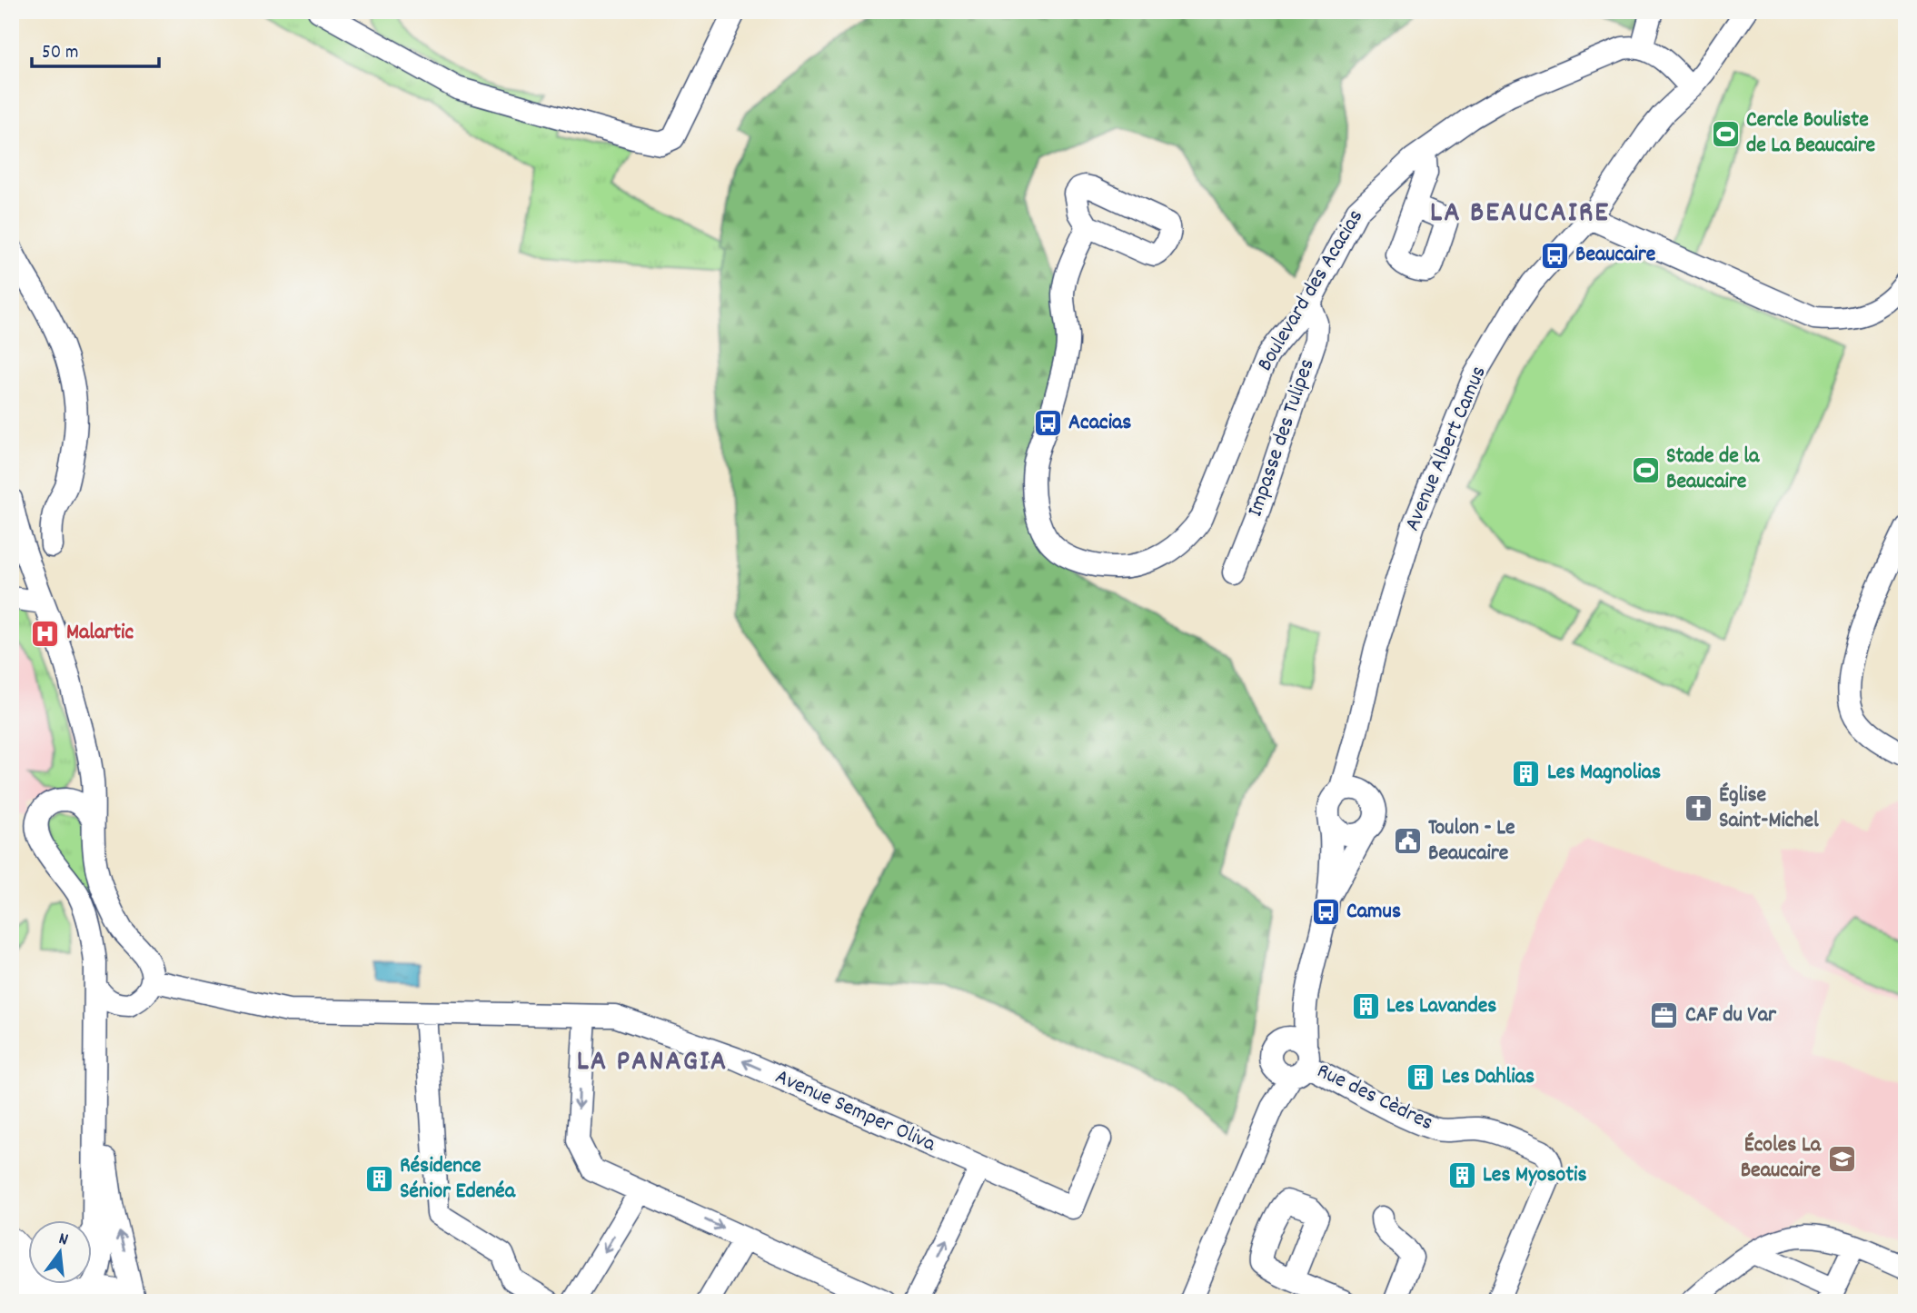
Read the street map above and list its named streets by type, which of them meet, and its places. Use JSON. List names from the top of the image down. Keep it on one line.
{"streets":{"street":["Boulevard des Acacias","Impasse des Tulipes","Avenue Albert Camus","Rue des Cèdres","Avenue Semper Oliva"]},"crossings":[["Boulevard des Acacias","Impasse des Tulipes"]],"districts":["LA BEAUCAIRE","LA PANAGIA"],"places":{"sports":["Cercle Bouliste de La Beaucaire","Stade de la Beaucaire"],"bus stop":["Beaucaire","Acacias","Camus"],"hospital":["Malartic"],"building":["Les Magnolias","Les Lavandes","Les Dahlias","Les Myosotis","Résidence Sénior Edenéa"],"church":["Église Saint-Michel"],"public building":["Toulon - Le Beaucaire"],"office":["CAF du Var"],"school or university":["Écoles La Beaucaire"]},"scale_bar":"50 m","north":"top"}
